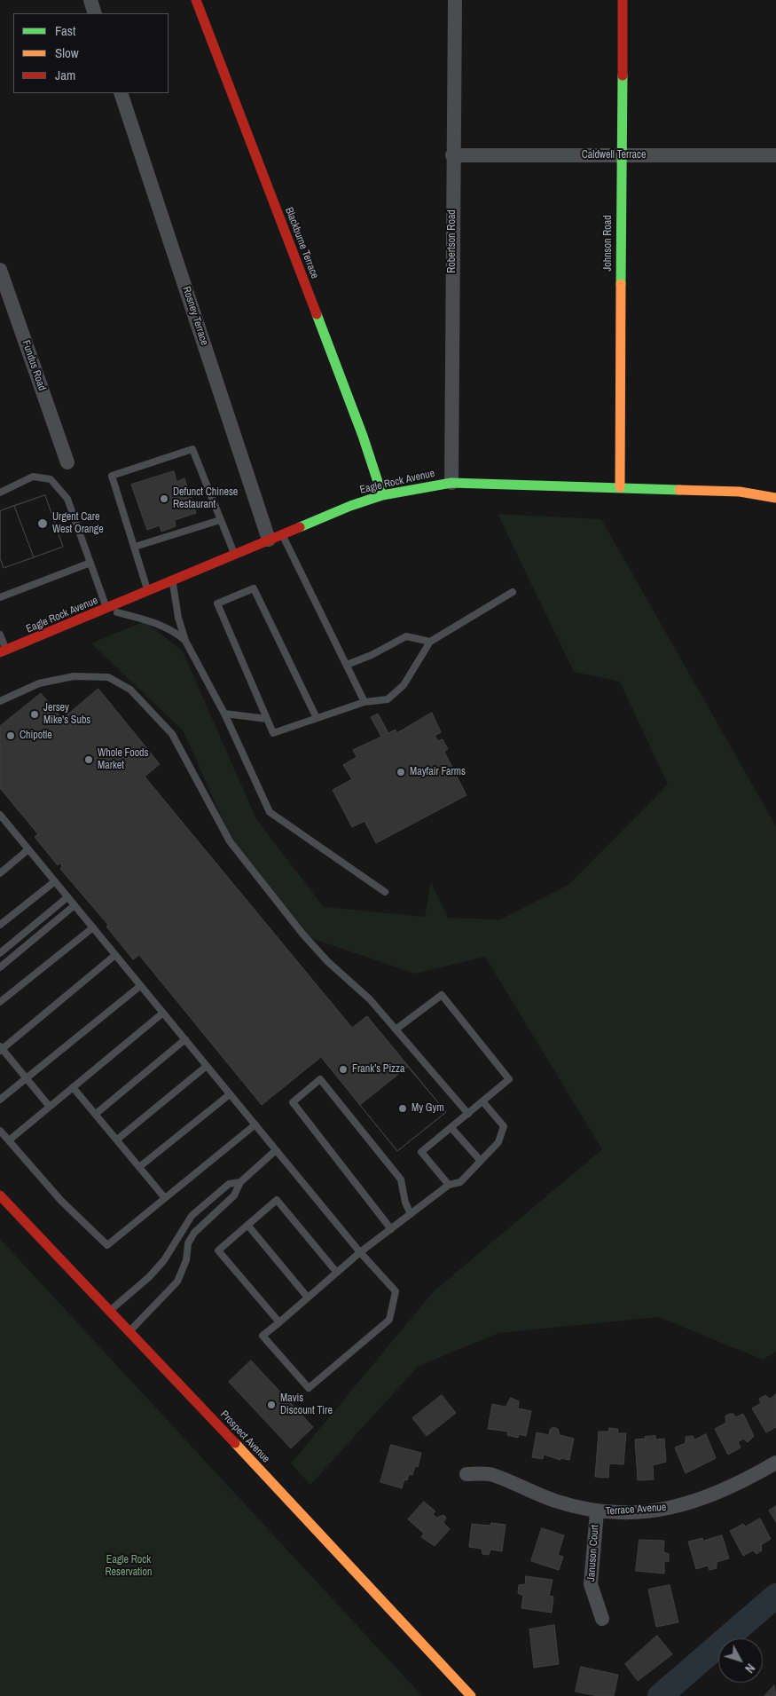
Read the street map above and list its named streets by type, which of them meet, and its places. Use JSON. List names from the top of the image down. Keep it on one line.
{"streets":{"main road":["Blackburne Terrace","Johnson Road","Eagle Rock Avenue","Prospect Avenue"],"street":["Caldwell Terrace","Robertson Road","Rosney Terrace","Fundus Road","Terrace Avenue","Januson Court"]},"crossings":[["Caldwell Terrace","Robertson Road"],["Caldwell Terrace","Johnson Road"],["Robertson Road","Eagle Rock Avenue"],["Blackburne Terrace","Eagle Rock Avenue"],["Johnson Road","Eagle Rock Avenue"],["Rosney Terrace","Eagle Rock Avenue"],["Terrace Avenue","Januson Court"]],"parks":["Eagle Rock Reservation"],"places":["Defunct Chinese Restaurant","Urgent Care West Orange","Jersey Mike's Subs","Chipotle","Whole Foods Market","Mayfair Farms","Frank’s Pizza","My Gym","Mavis Discount Tire"],"legend":["Fast","Slow","Jam"],"north":"bottom right"}
